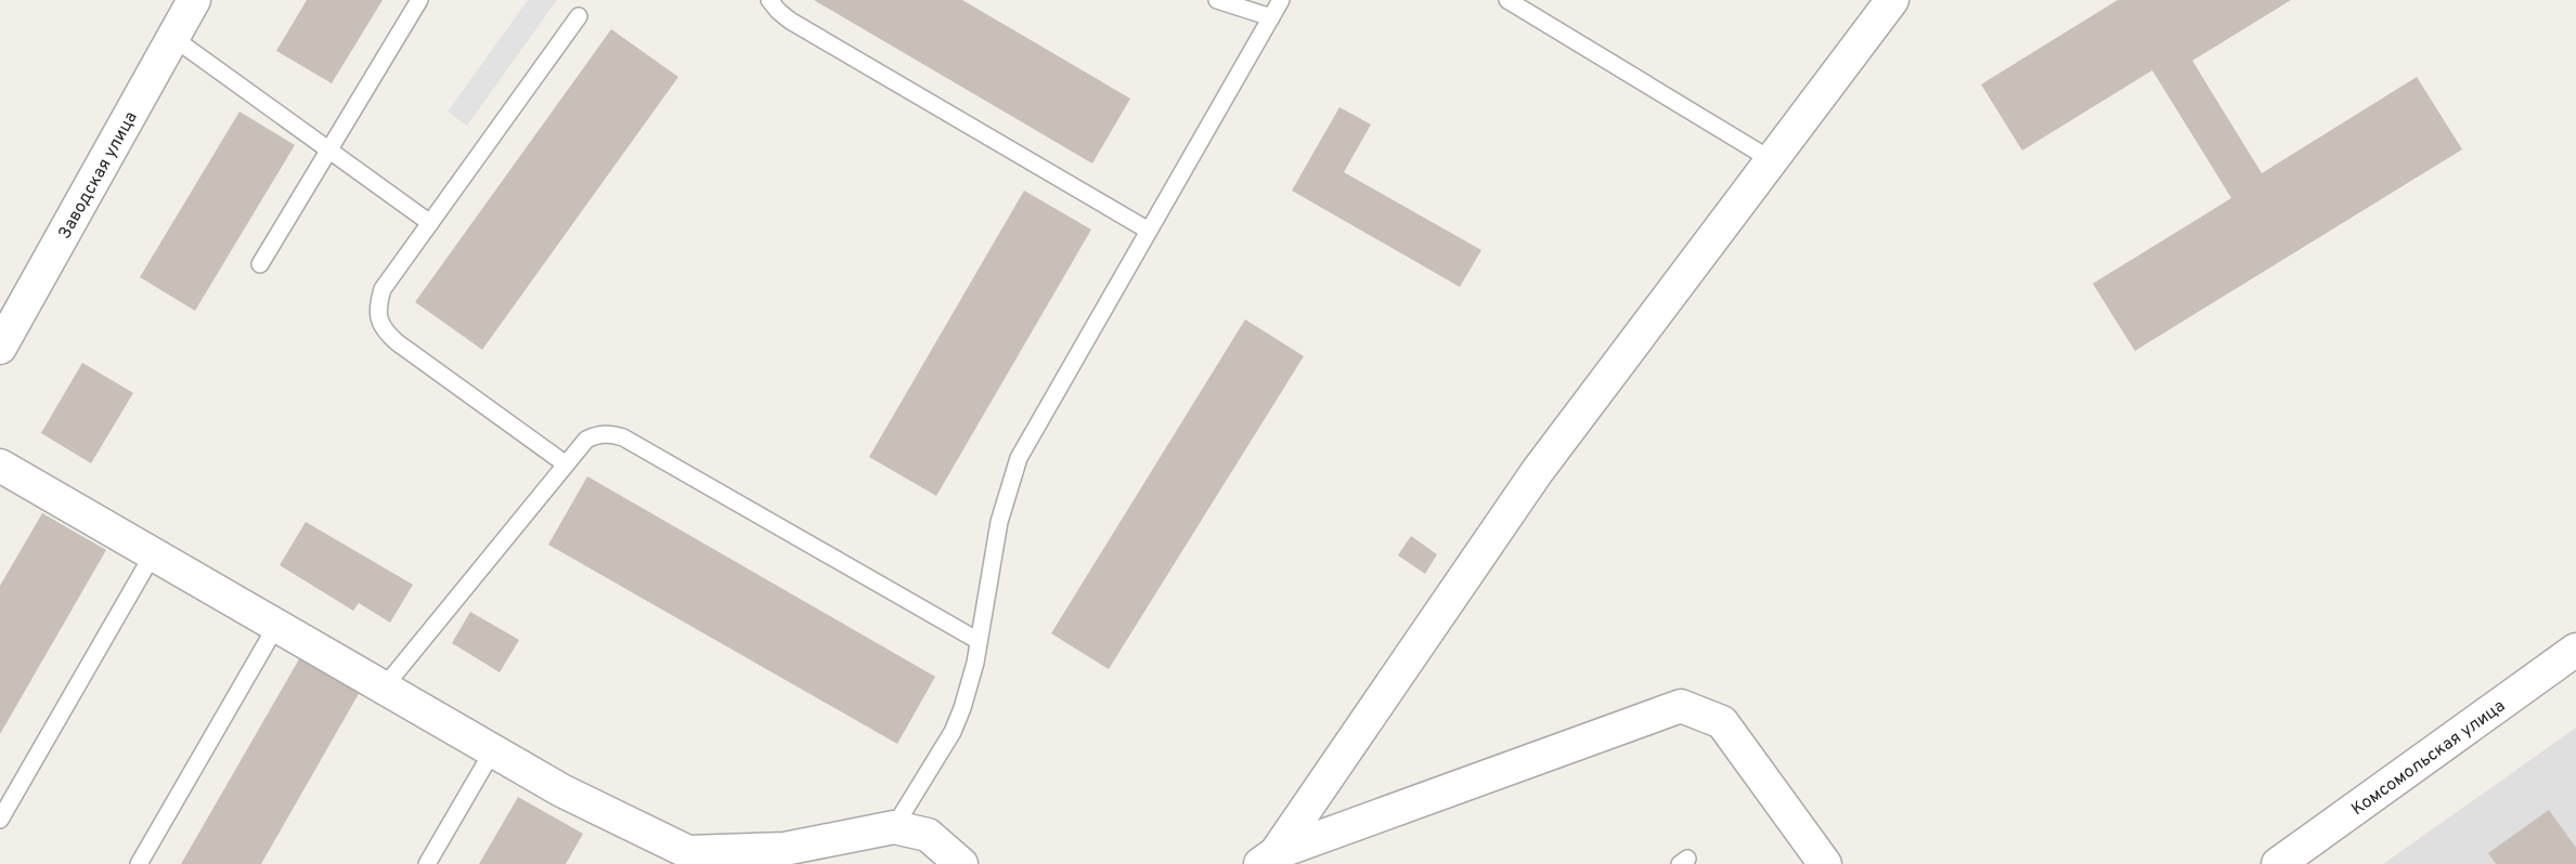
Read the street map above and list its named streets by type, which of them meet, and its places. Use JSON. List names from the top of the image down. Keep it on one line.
{"streets":{"street":["Заводская улица","Комсомольская улица"]}}
